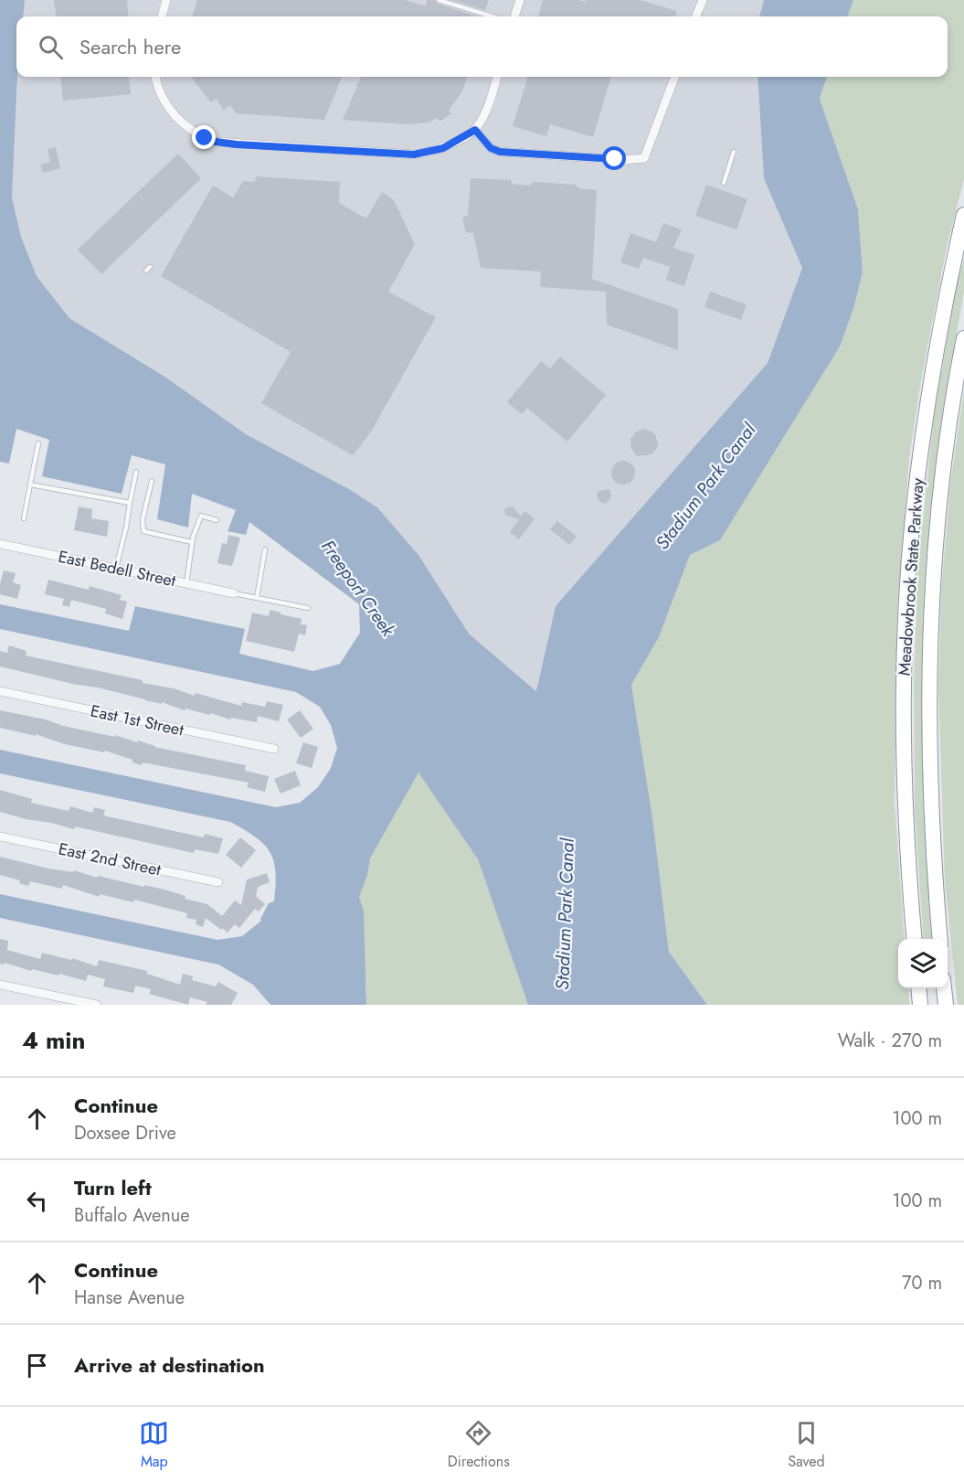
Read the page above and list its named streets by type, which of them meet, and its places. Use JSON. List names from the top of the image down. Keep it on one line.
{"streets":{"highway":["Meadowbrook State Parkway"],"street":["East Bedell Street","East 1st Street","East 2nd Street"]},"water":["Stadium Park Canal","Freeport Creek"],"page":{"search":"Search here","heading":["4 min","Walk · 270 m"],"list":[["Continue","Doxsee Drive","100 m"],["Turn left","Buffalo Avenue","100 m"],["Continue","Hanse Avenue","70 m"],"Arrive at destination"],"nav":["Map","Directions","Saved"]}}
